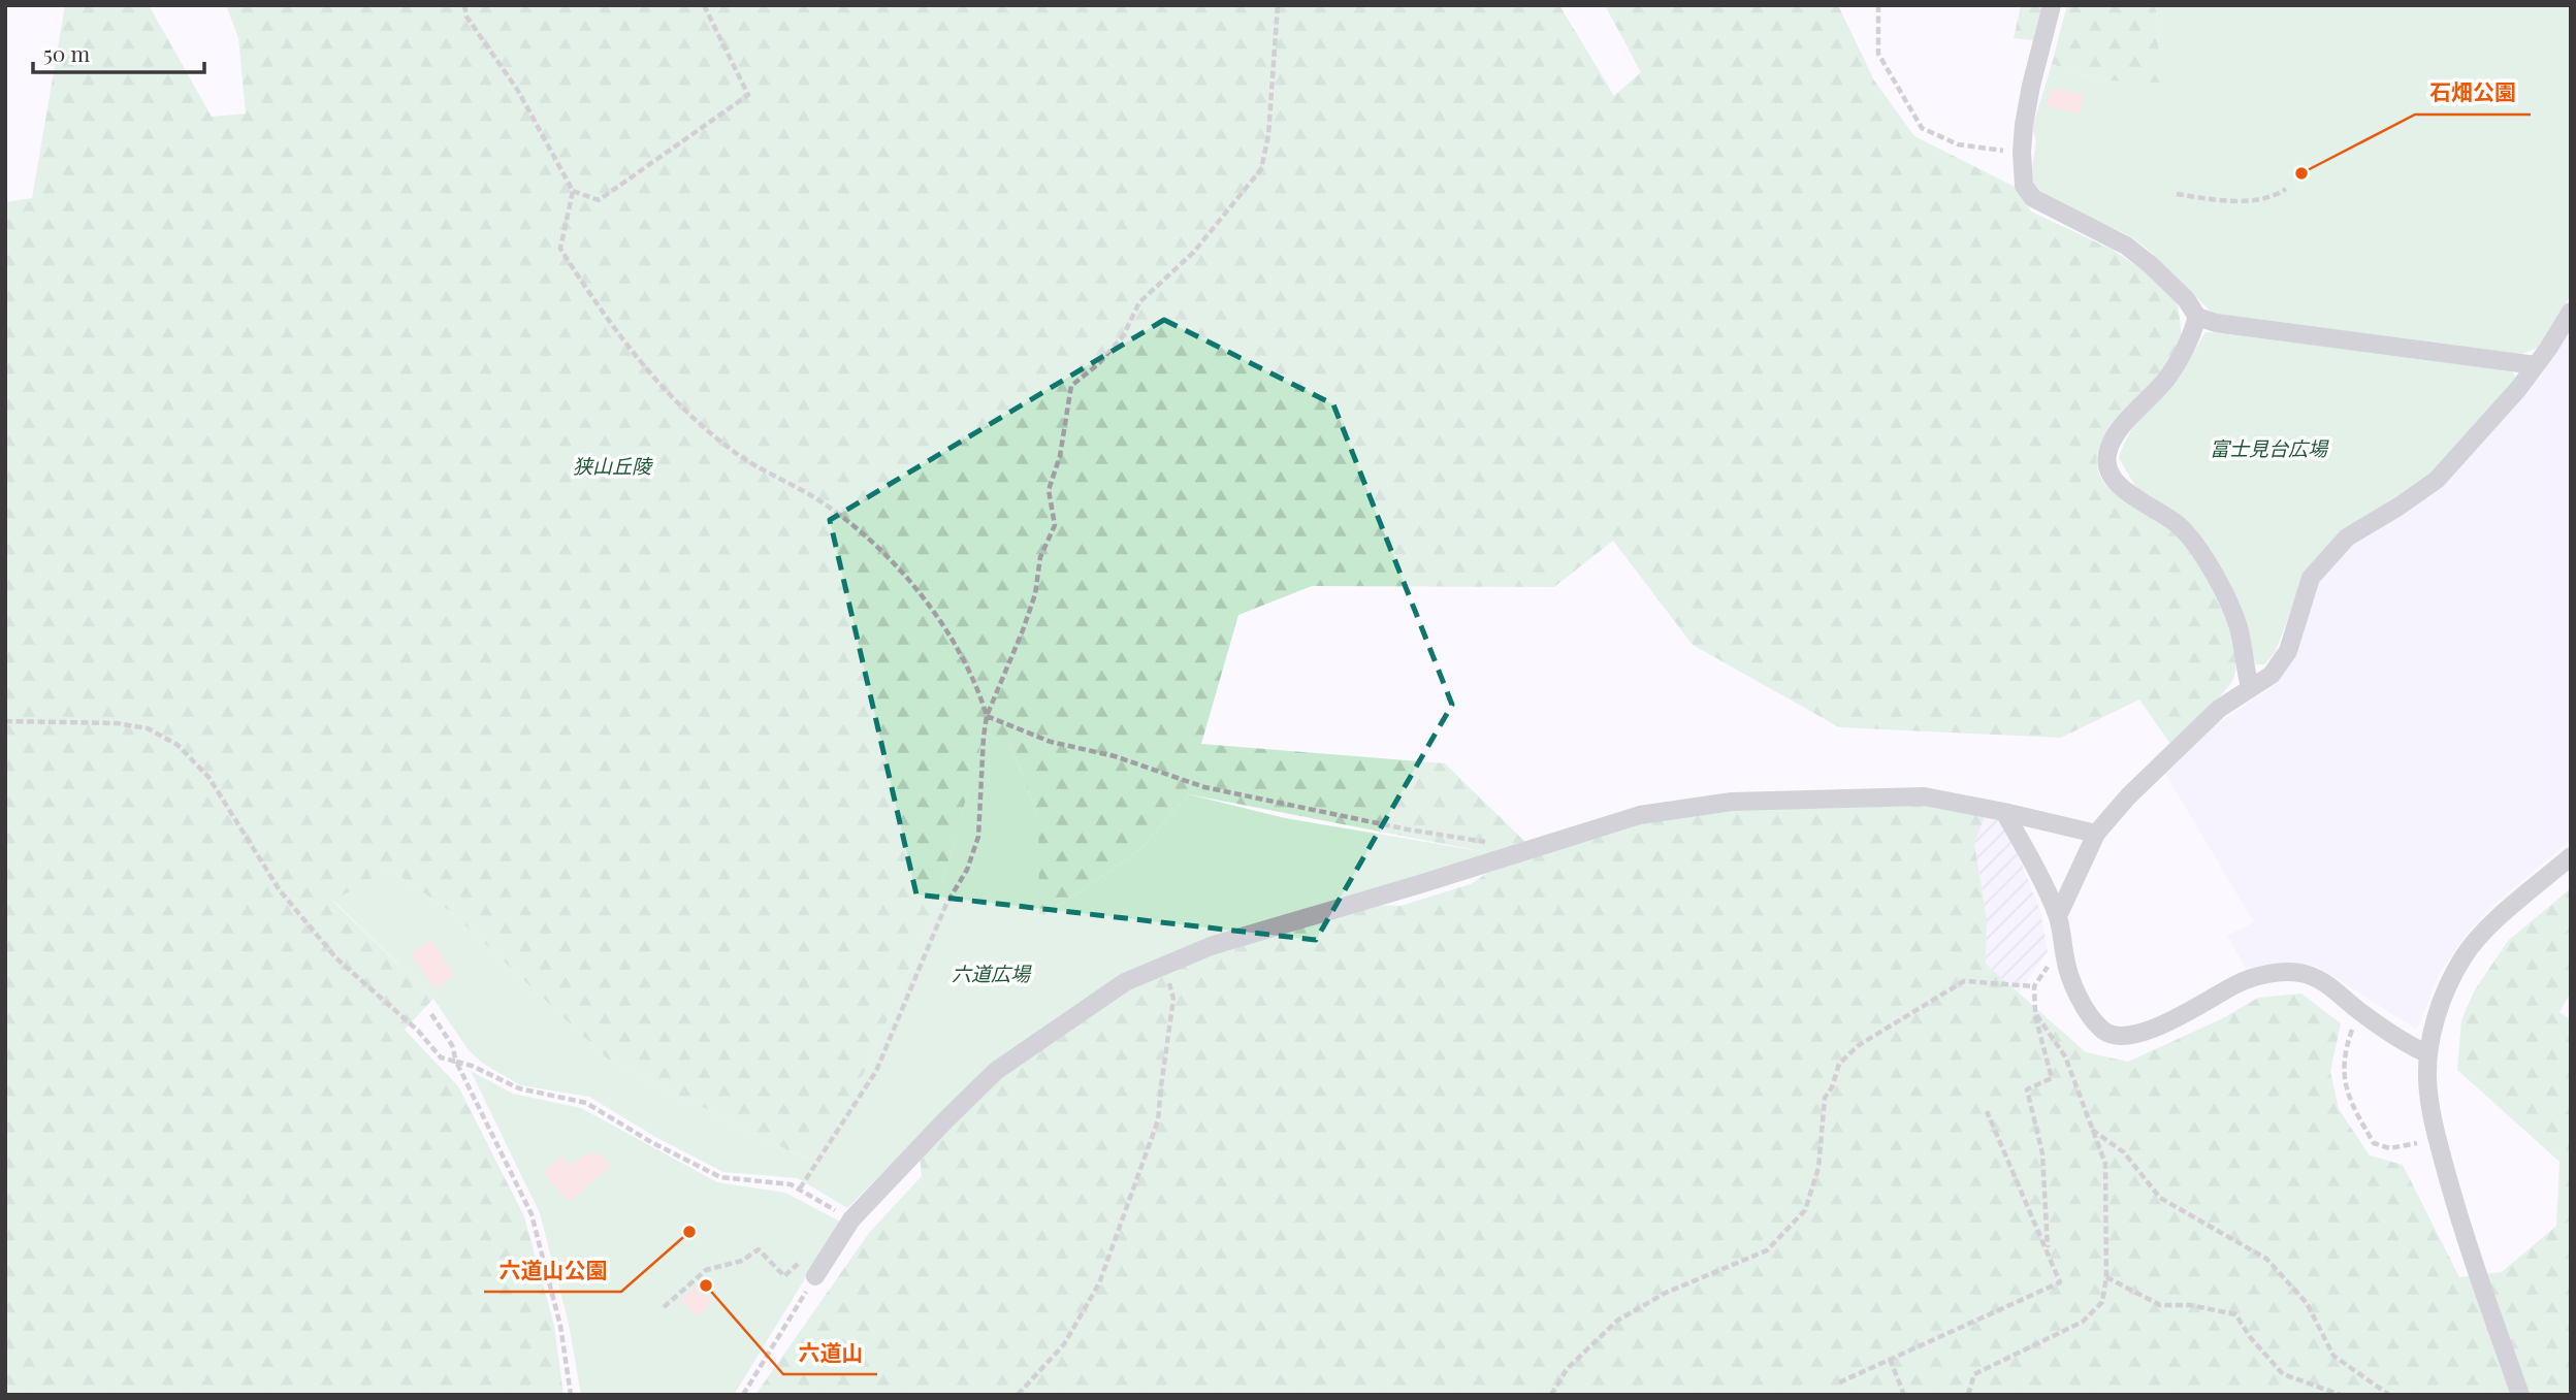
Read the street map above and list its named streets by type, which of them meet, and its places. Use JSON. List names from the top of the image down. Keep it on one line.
{"parks":["富士見台広場","狭山丘陵","六道広場"],"places":["石畑公園","六道山公園","六道山"],"scale_bar":"50 m"}
